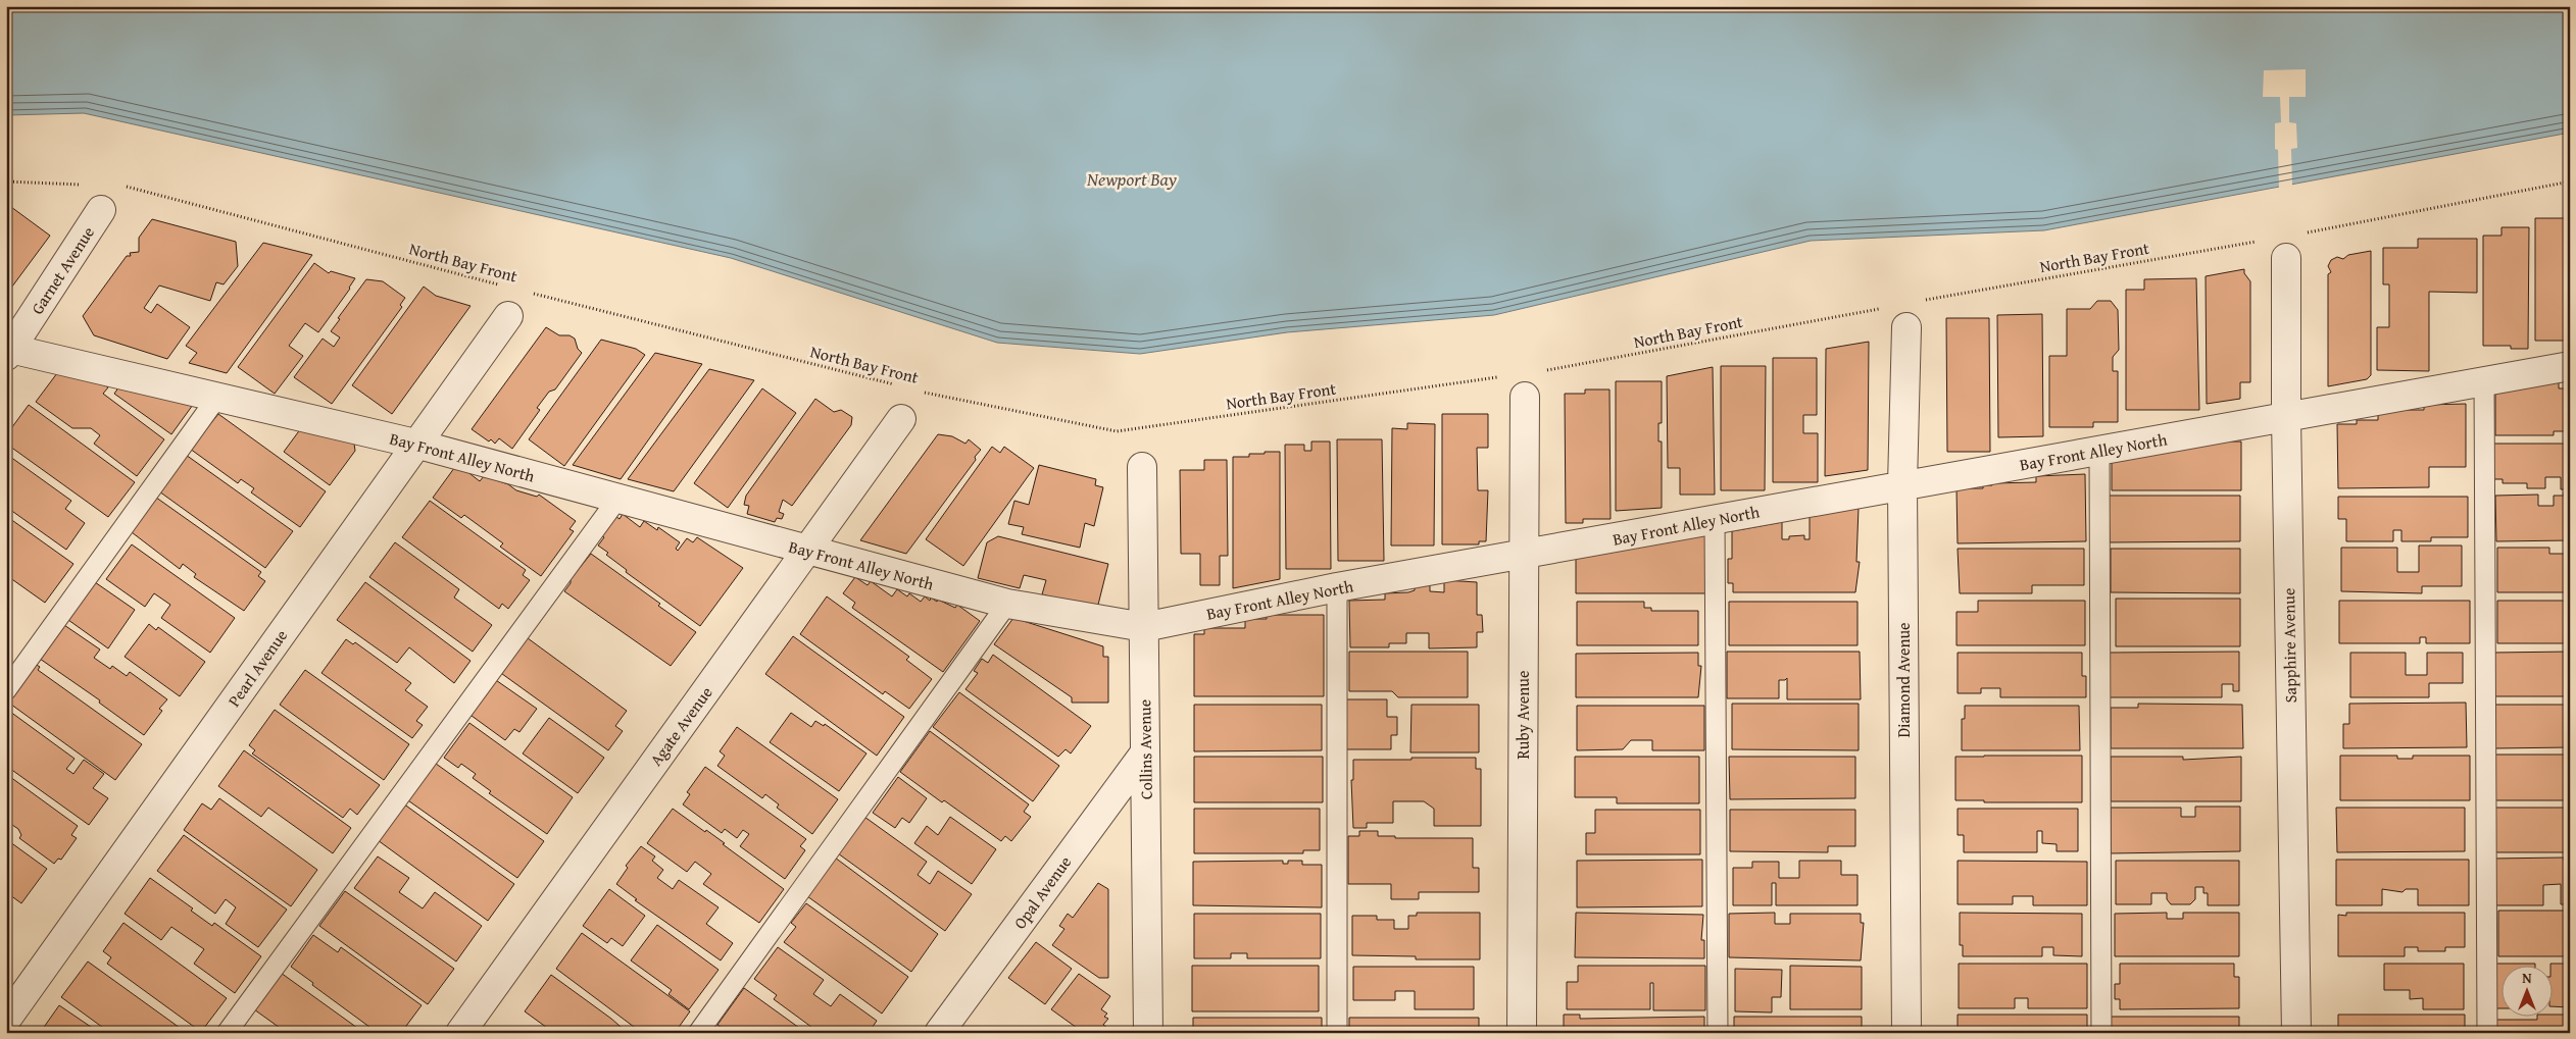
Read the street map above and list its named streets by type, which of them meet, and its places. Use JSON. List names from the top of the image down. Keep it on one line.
{"streets":{"street":["Garnet Avenue","Bay Front Alley North","Sapphire Avenue","Pearl Avenue","Diamond Avenue","Ruby Avenue","Agate Avenue","Collins Avenue","Opal Avenue"],"path":["North Bay Front"]},"crossings":[["North Bay Front","Diamond Avenue"],["Garnet Avenue","Bay Front Alley North"],["Bay Front Alley North","Sapphire Avenue"],["Bay Front Alley North","Pearl Avenue"],["Bay Front Alley North","Diamond Avenue"],["Bay Front Alley North","Ruby Avenue"],["Bay Front Alley North","Agate Avenue"],["Bay Front Alley North","Collins Avenue"],["Collins Avenue","Opal Avenue"]],"water":["Newport Bay"],"north":"top"}
